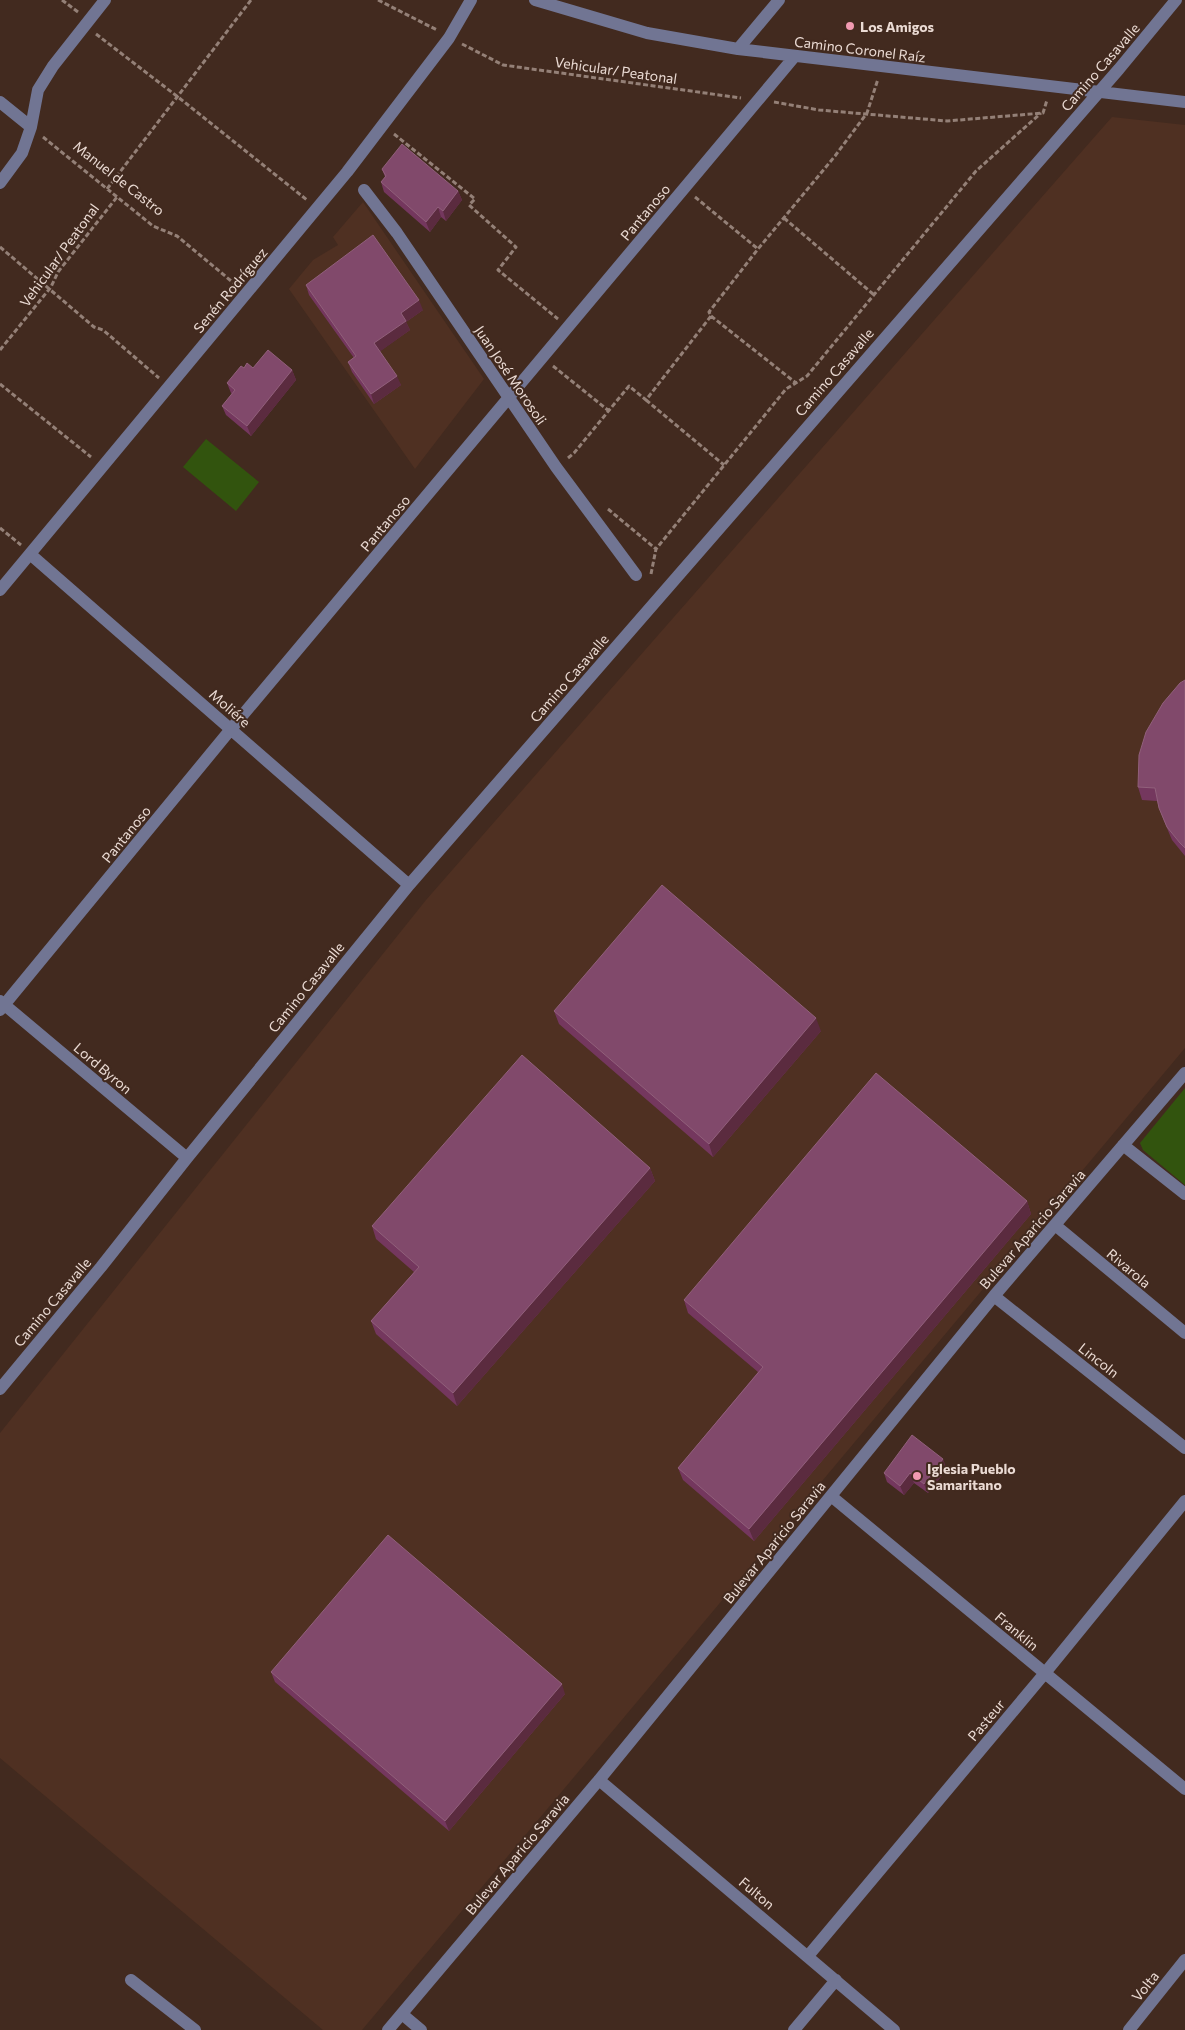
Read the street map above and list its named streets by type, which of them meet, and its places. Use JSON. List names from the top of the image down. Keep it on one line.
{"streets":{"street":["Camino Coronel Raíz","Camino Casavalle","Pantanoso","Senén Rodríguez","Juan José Morosoli","Moliére","Lord Byron","Bulevar Aparicio Saravia","Rivarola","Lincoln","Franklin","Pasteur","Fulton","Volta"],"path":["Vehicular/ Peatonal","Manuel de Castro"]},"crossings":[["Camino Coronel Raíz","Camino Casavalle"],["Camino Coronel Raíz","Pantanoso"],["Camino Casavalle","Moliére"],["Camino Casavalle","Lord Byron"],["Vehicular/ Peatonal","Manuel de Castro"],["Vehicular/ Peatonal","Pantanoso"],["Vehicular/ Peatonal","Senén Rodríguez"],["Manuel de Castro","Senén Rodríguez"],["Pantanoso","Juan José Morosoli"],["Pantanoso","Moliére"],["Pantanoso","Lord Byron"],["Senén Rodríguez","Moliére"],["Bulevar Aparicio Saravia","Rivarola"],["Bulevar Aparicio Saravia","Lincoln"],["Bulevar Aparicio Saravia","Franklin"],["Bulevar Aparicio Saravia","Fulton"],["Franklin","Pasteur"],["Pasteur","Fulton"]],"places":["Los Amigos","Iglesia Pueblo Samaritano"]}
